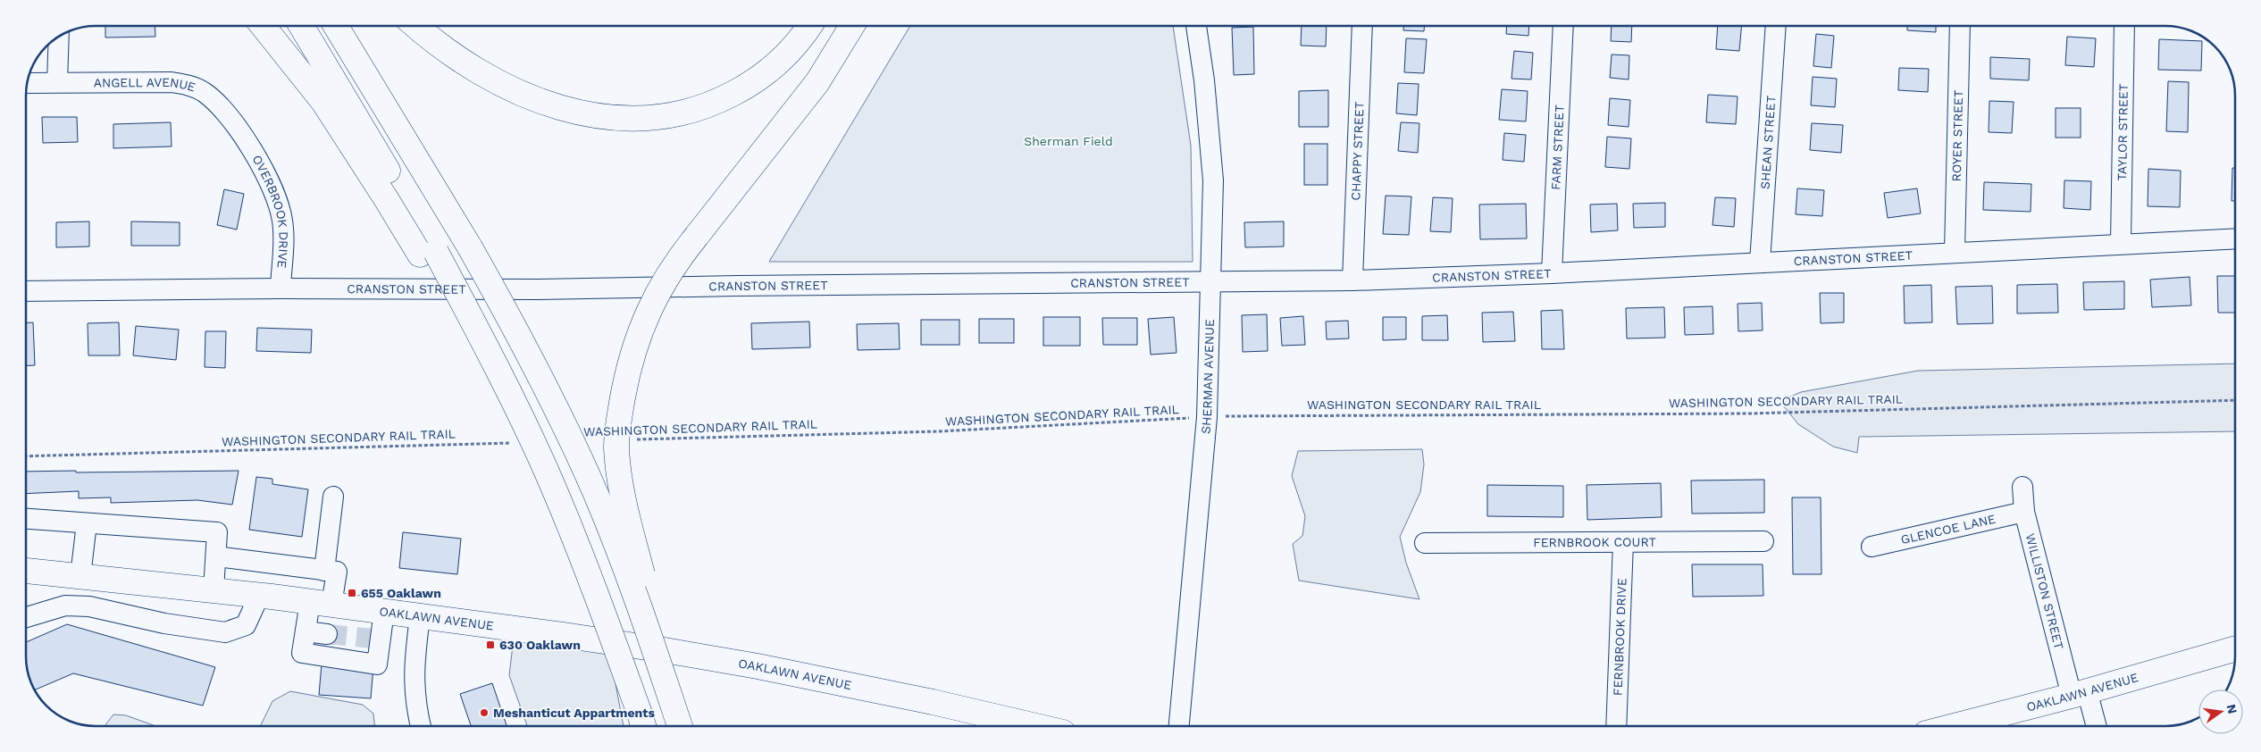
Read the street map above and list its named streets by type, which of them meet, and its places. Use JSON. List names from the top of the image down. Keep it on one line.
{"streets":{"main road":["OAKLAWN AVENUE"],"street":["ANGELL AVENUE","TAYLOR STREET","ROYER STREET","SHEAN STREET","FARM STREET","CHAPPY STREET","OVERBROOK DRIVE","CRANSTON STREET","SHERMAN AVENUE","GLENCOE LANE","FERNBROOK COURT","WILLISTON STREET","FERNBROOK DRIVE"],"path":["WASHINGTON SECONDARY RAIL TRAIL"]},"crossings":[["ANGELL AVENUE","OVERBROOK DRIVE"],["TAYLOR STREET","CRANSTON STREET"],["ROYER STREET","CRANSTON STREET"],["SHEAN STREET","CRANSTON STREET"],["FARM STREET","CRANSTON STREET"],["CHAPPY STREET","CRANSTON STREET"],["OVERBROOK DRIVE","CRANSTON STREET"],["CRANSTON STREET","SHERMAN AVENUE"],["SHERMAN AVENUE","WASHINGTON SECONDARY RAIL TRAIL"],["GLENCOE LANE","WILLISTON STREET"],["FERNBROOK COURT","FERNBROOK DRIVE"],["WILLISTON STREET","OAKLAWN AVENUE"]],"parks":["Sherman Field"],"places":{"transit":["655 Oaklawn","630 Oaklawn"],"other":["Meshanticut Appartments"]},"north":"right"}
